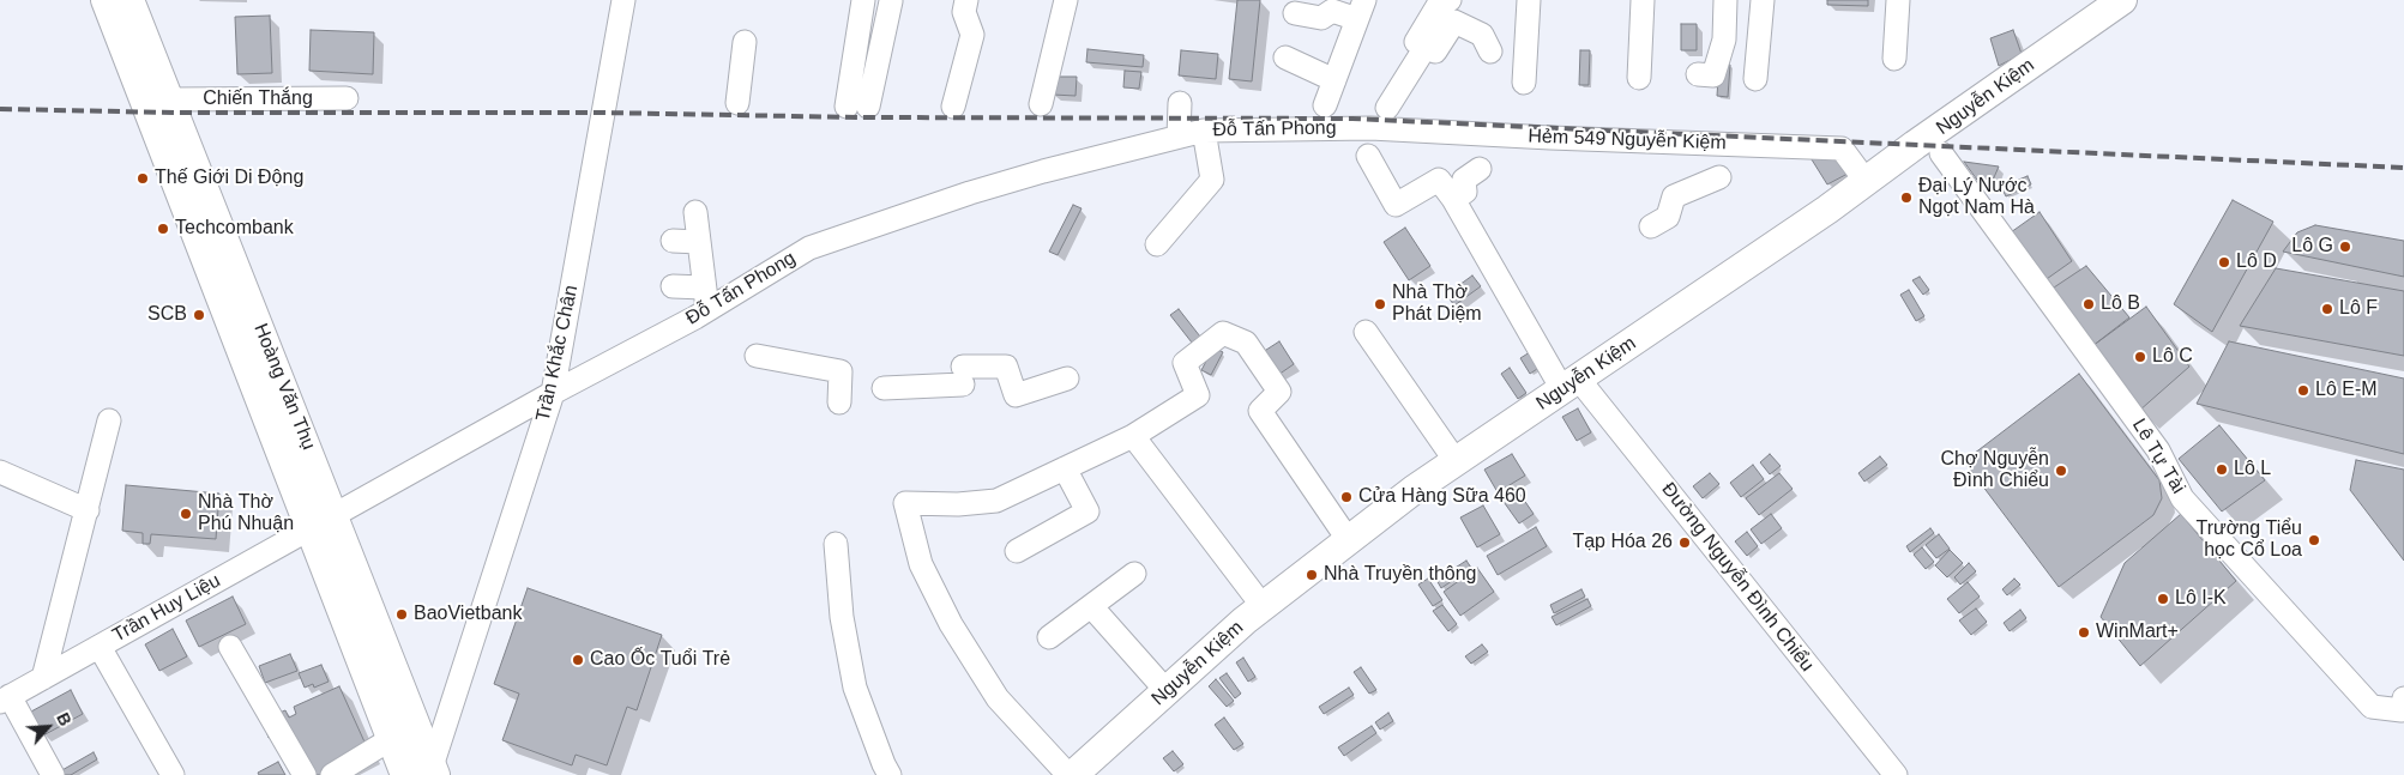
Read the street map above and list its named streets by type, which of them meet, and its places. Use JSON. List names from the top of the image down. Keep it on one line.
{"streets":{"main road":["Nguyễn Kiệm","Hoàng Văn Thụ"],"street":["Chiến Thắng","Đỗ Tấn Phong","Hẻm 549 Nguyễn Kiệm","Trần Khắc Chân","Lê Tự Tài","Đường Nguyễn Đình Chiểu","Trần Huy Liệu"]},"crossings":[["Nguyễn Kiệm","Hẻm 549 Nguyễn Kiệm"],["Nguyễn Kiệm","Đường Nguyễn Đình Chiểu"],["Chiến Thắng","Hoàng Văn Thụ"],["Đỗ Tấn Phong","Hẻm 549 Nguyễn Kiệm"],["Đỗ Tấn Phong","Trần Khắc Chân"],["Đỗ Tấn Phong","Hoàng Văn Thụ"],["Đỗ Tấn Phong","Trần Huy Liệu"],["Trần Khắc Chân","Hoàng Văn Thụ"],["Hoàng Văn Thụ","Trần Huy Liệu"]],"places":["Thế Giới Di Động","Đại Lý Nước Ngọt Nam Hà","Techcombank","Lô G","Lô D","Nhà Thờ Phát Diệm","Lô B","Lô F","SCB","Lô C","Lô E-M","Lô L","Chợ Nguyễn Đình Chiểu","Cửa Hàng Sữa 460","Nhà Thờ Phú Nhuận","Trường Tiểu học Cổ Loa","Tạp Hóa 26","Nhà Truyền thông","Lô I-K","BaoVietbank","WinMart+","Cao Ốc Tuổi Trẻ"],"north":"top right"}
